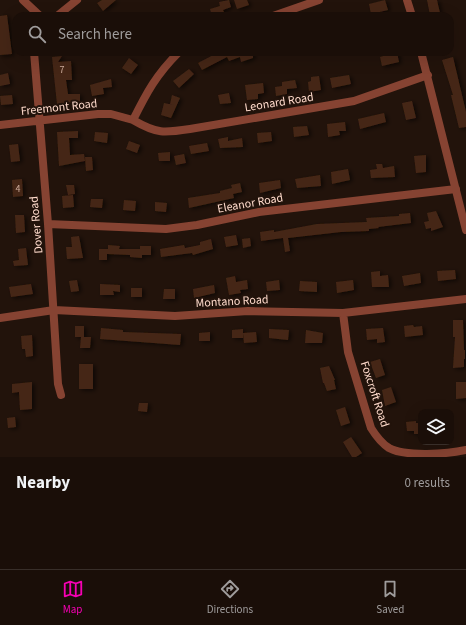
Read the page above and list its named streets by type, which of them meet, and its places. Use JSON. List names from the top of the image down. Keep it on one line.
{"streets":{"street":["Leonard Road","Freemont Road","Eleanor Road","Dover Road","Montano Road","Foxcroft Road"]},"crossings":[["Leonard Road","Freemont Road"],["Freemont Road","Dover Road"],["Eleanor Road","Dover Road"],["Dover Road","Montano Road"],["Montano Road","Foxcroft Road"]],"house_numbers":["7","4"],"page":{"search":"Search here","heading":["Nearby","0 results"],"nav":["Map","Directions","Saved"]}}
